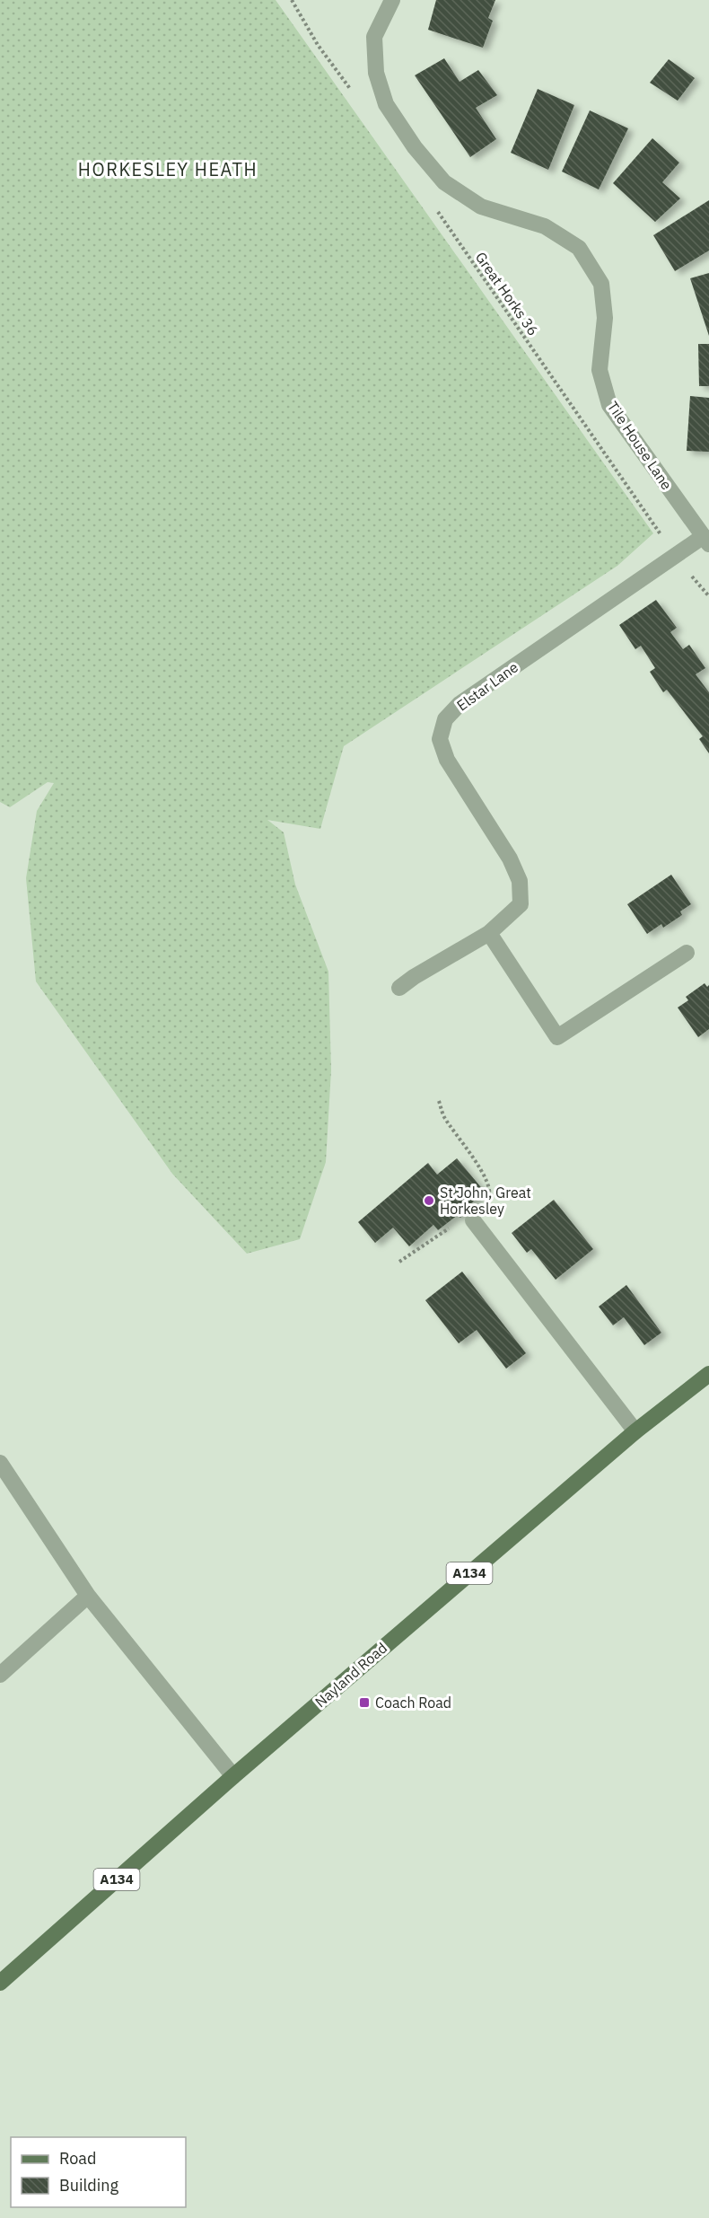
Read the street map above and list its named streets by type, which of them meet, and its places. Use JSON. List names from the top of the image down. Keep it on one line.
{"streets":{"main road":["A134","Nayland Road"],"street":["Tile House Lane","Elstar Lane"],"path":["Great Horks 36"]},"crossings":[["Great Horks 36","Elstar Lane"],["Tile House Lane","Elstar Lane"]],"districts":["HORKESLEY HEATH"],"places":{"other":["St John, Great Horkesley"],"transit":["Coach Road"]},"legend":["Road","Building"]}
